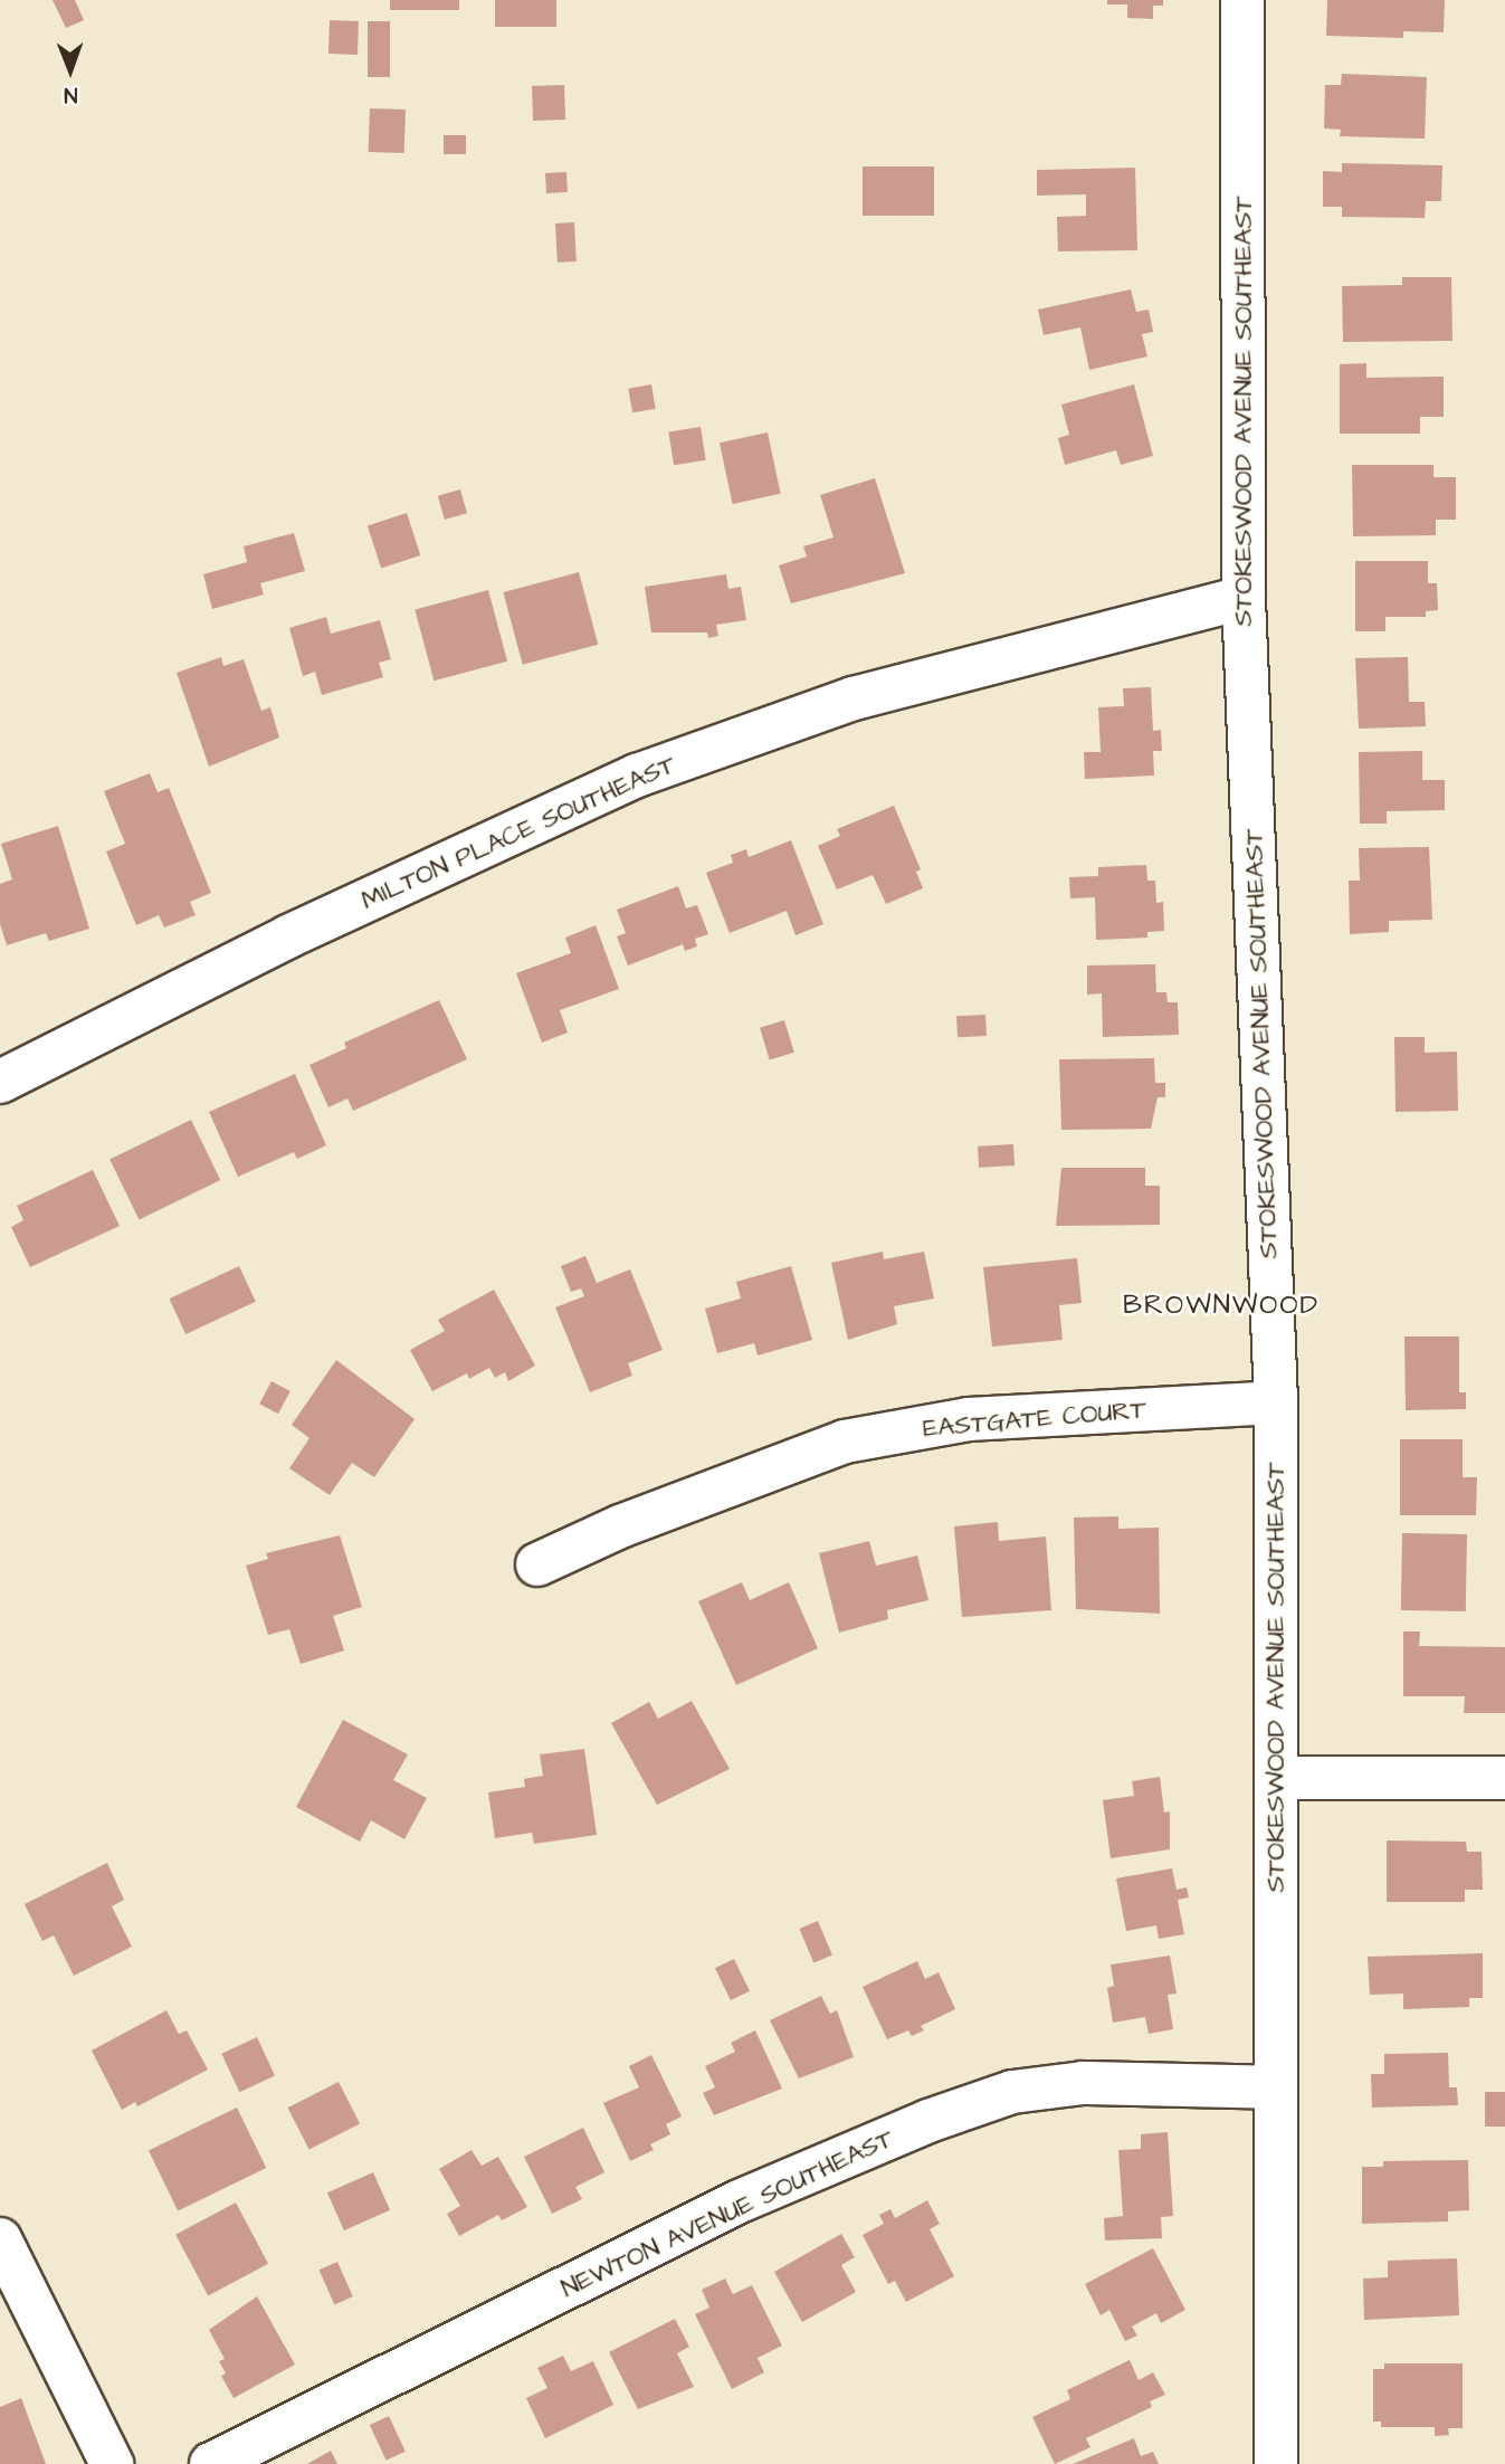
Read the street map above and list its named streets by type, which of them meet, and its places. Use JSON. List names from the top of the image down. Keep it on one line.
{"streets":{"street":["STOKESWOOD AVENUE SOUTHEAST","MILTON PLACE SOUTHEAST","EASTGATE COURT","NEWTON AVENUE SOUTHEAST"]},"crossings":[["STOKESWOOD AVENUE SOUTHEAST","MILTON PLACE SOUTHEAST"],["STOKESWOOD AVENUE SOUTHEAST","EASTGATE COURT"],["STOKESWOOD AVENUE SOUTHEAST","NEWTON AVENUE SOUTHEAST"]],"districts":["BROWNWOOD"],"north":"bottom"}
